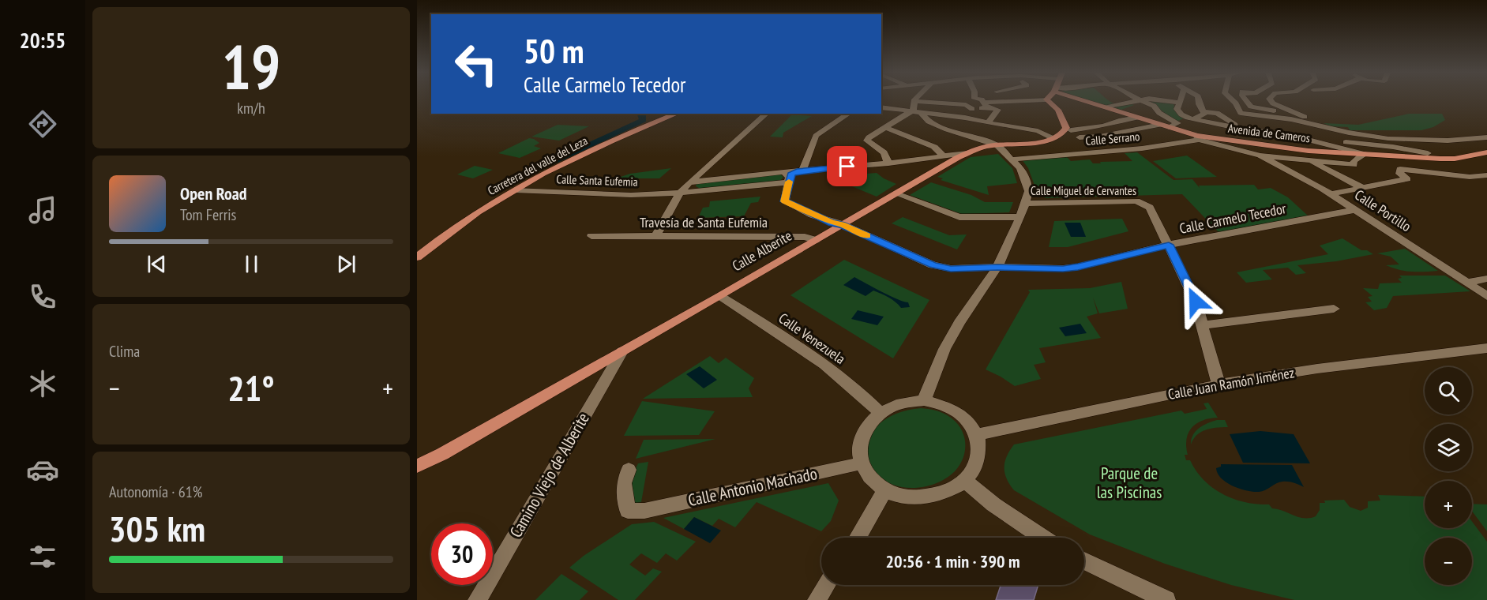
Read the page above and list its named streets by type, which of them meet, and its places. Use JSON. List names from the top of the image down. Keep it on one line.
{"streets":{"main road":["Avenida de Cameros","Carretera del valle del Leza","Calle Alberite"],"street":["Calle Serrano","Calle Santa Eufemia","Calle Miguel de Cervantes","Calle Portillo","Calle Carmelo Tecedor","Travesía de Santa Eufemia","Calle Venezuela","Calle Juan Ramón Jiménez","Camino Viejo de Alberite","Calle Antonio Machado"]},"crossings":[["Avenida de Cameros","Calle Serrano"],["Carretera del valle del Leza","Calle Santa Eufemia"],["Calle Santa Eufemia","Calle Carmelo Tecedor"],["Calle Santa Eufemia","Calle Alberite"],["Calle Miguel de Cervantes","Calle Carmelo Tecedor"],["Calle Portillo","Calle Carmelo Tecedor"],["Calle Carmelo Tecedor","Calle Alberite"],["Travesía de Santa Eufemia","Calle Alberite"],["Calle Alberite","Calle Venezuela"],["Calle Alberite","Camino Viejo de Alberite"],["Calle Venezuela","Calle Juan Ramón Jiménez"],["Calle Venezuela","Calle Antonio Machado"],["Calle Juan Ramón Jiménez","Calle Antonio Machado"]],"parks":["Parque de las Piscinas"],"page":{"tabs":"20:55","tile":[["19","km/h"],"Clima",["Autonomía · 61%","305 km"]],"turn":["50 m","Calle Carmelo Tecedor"],"song":["Open Road","Tom Ferris"],"map_buttons":["+","−"],"heat":["−","21°","+"],"limit":"30","trip":"20:56 · 1 min · 390 m"}}
